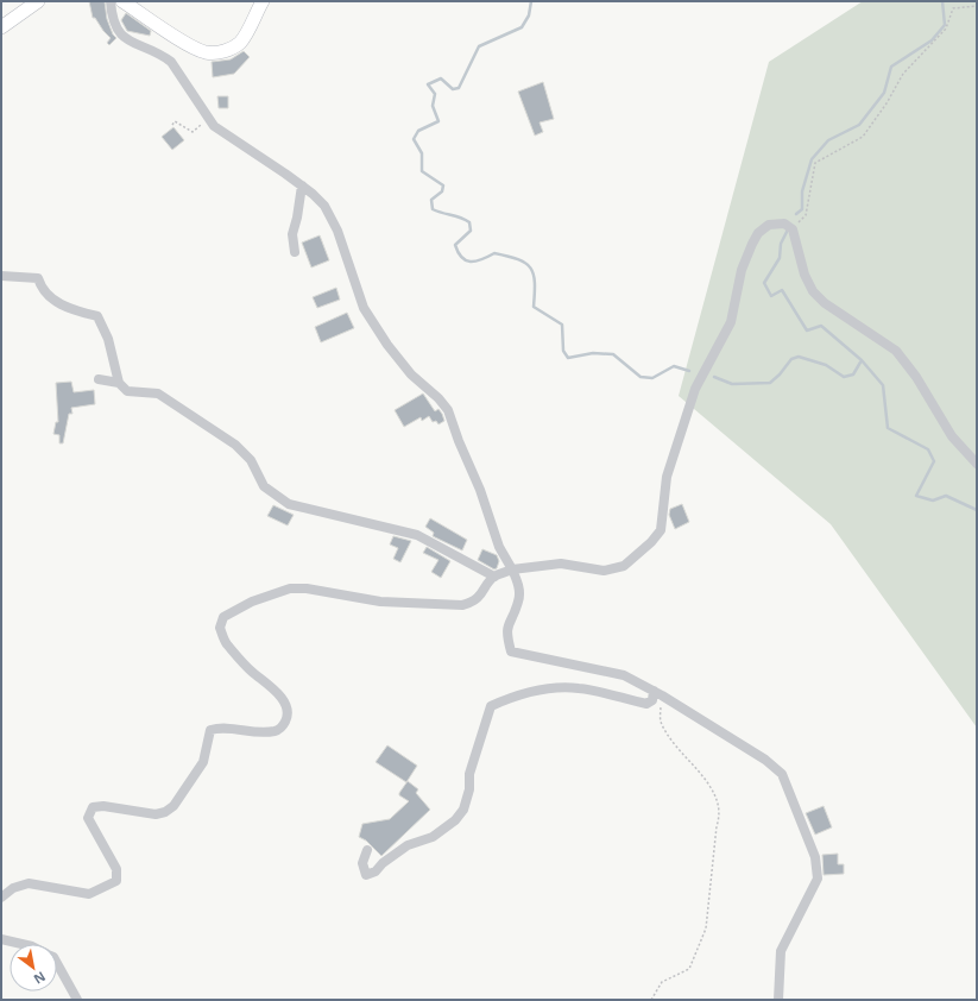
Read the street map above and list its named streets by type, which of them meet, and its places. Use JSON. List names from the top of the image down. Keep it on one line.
{"north":"bottom right"}
